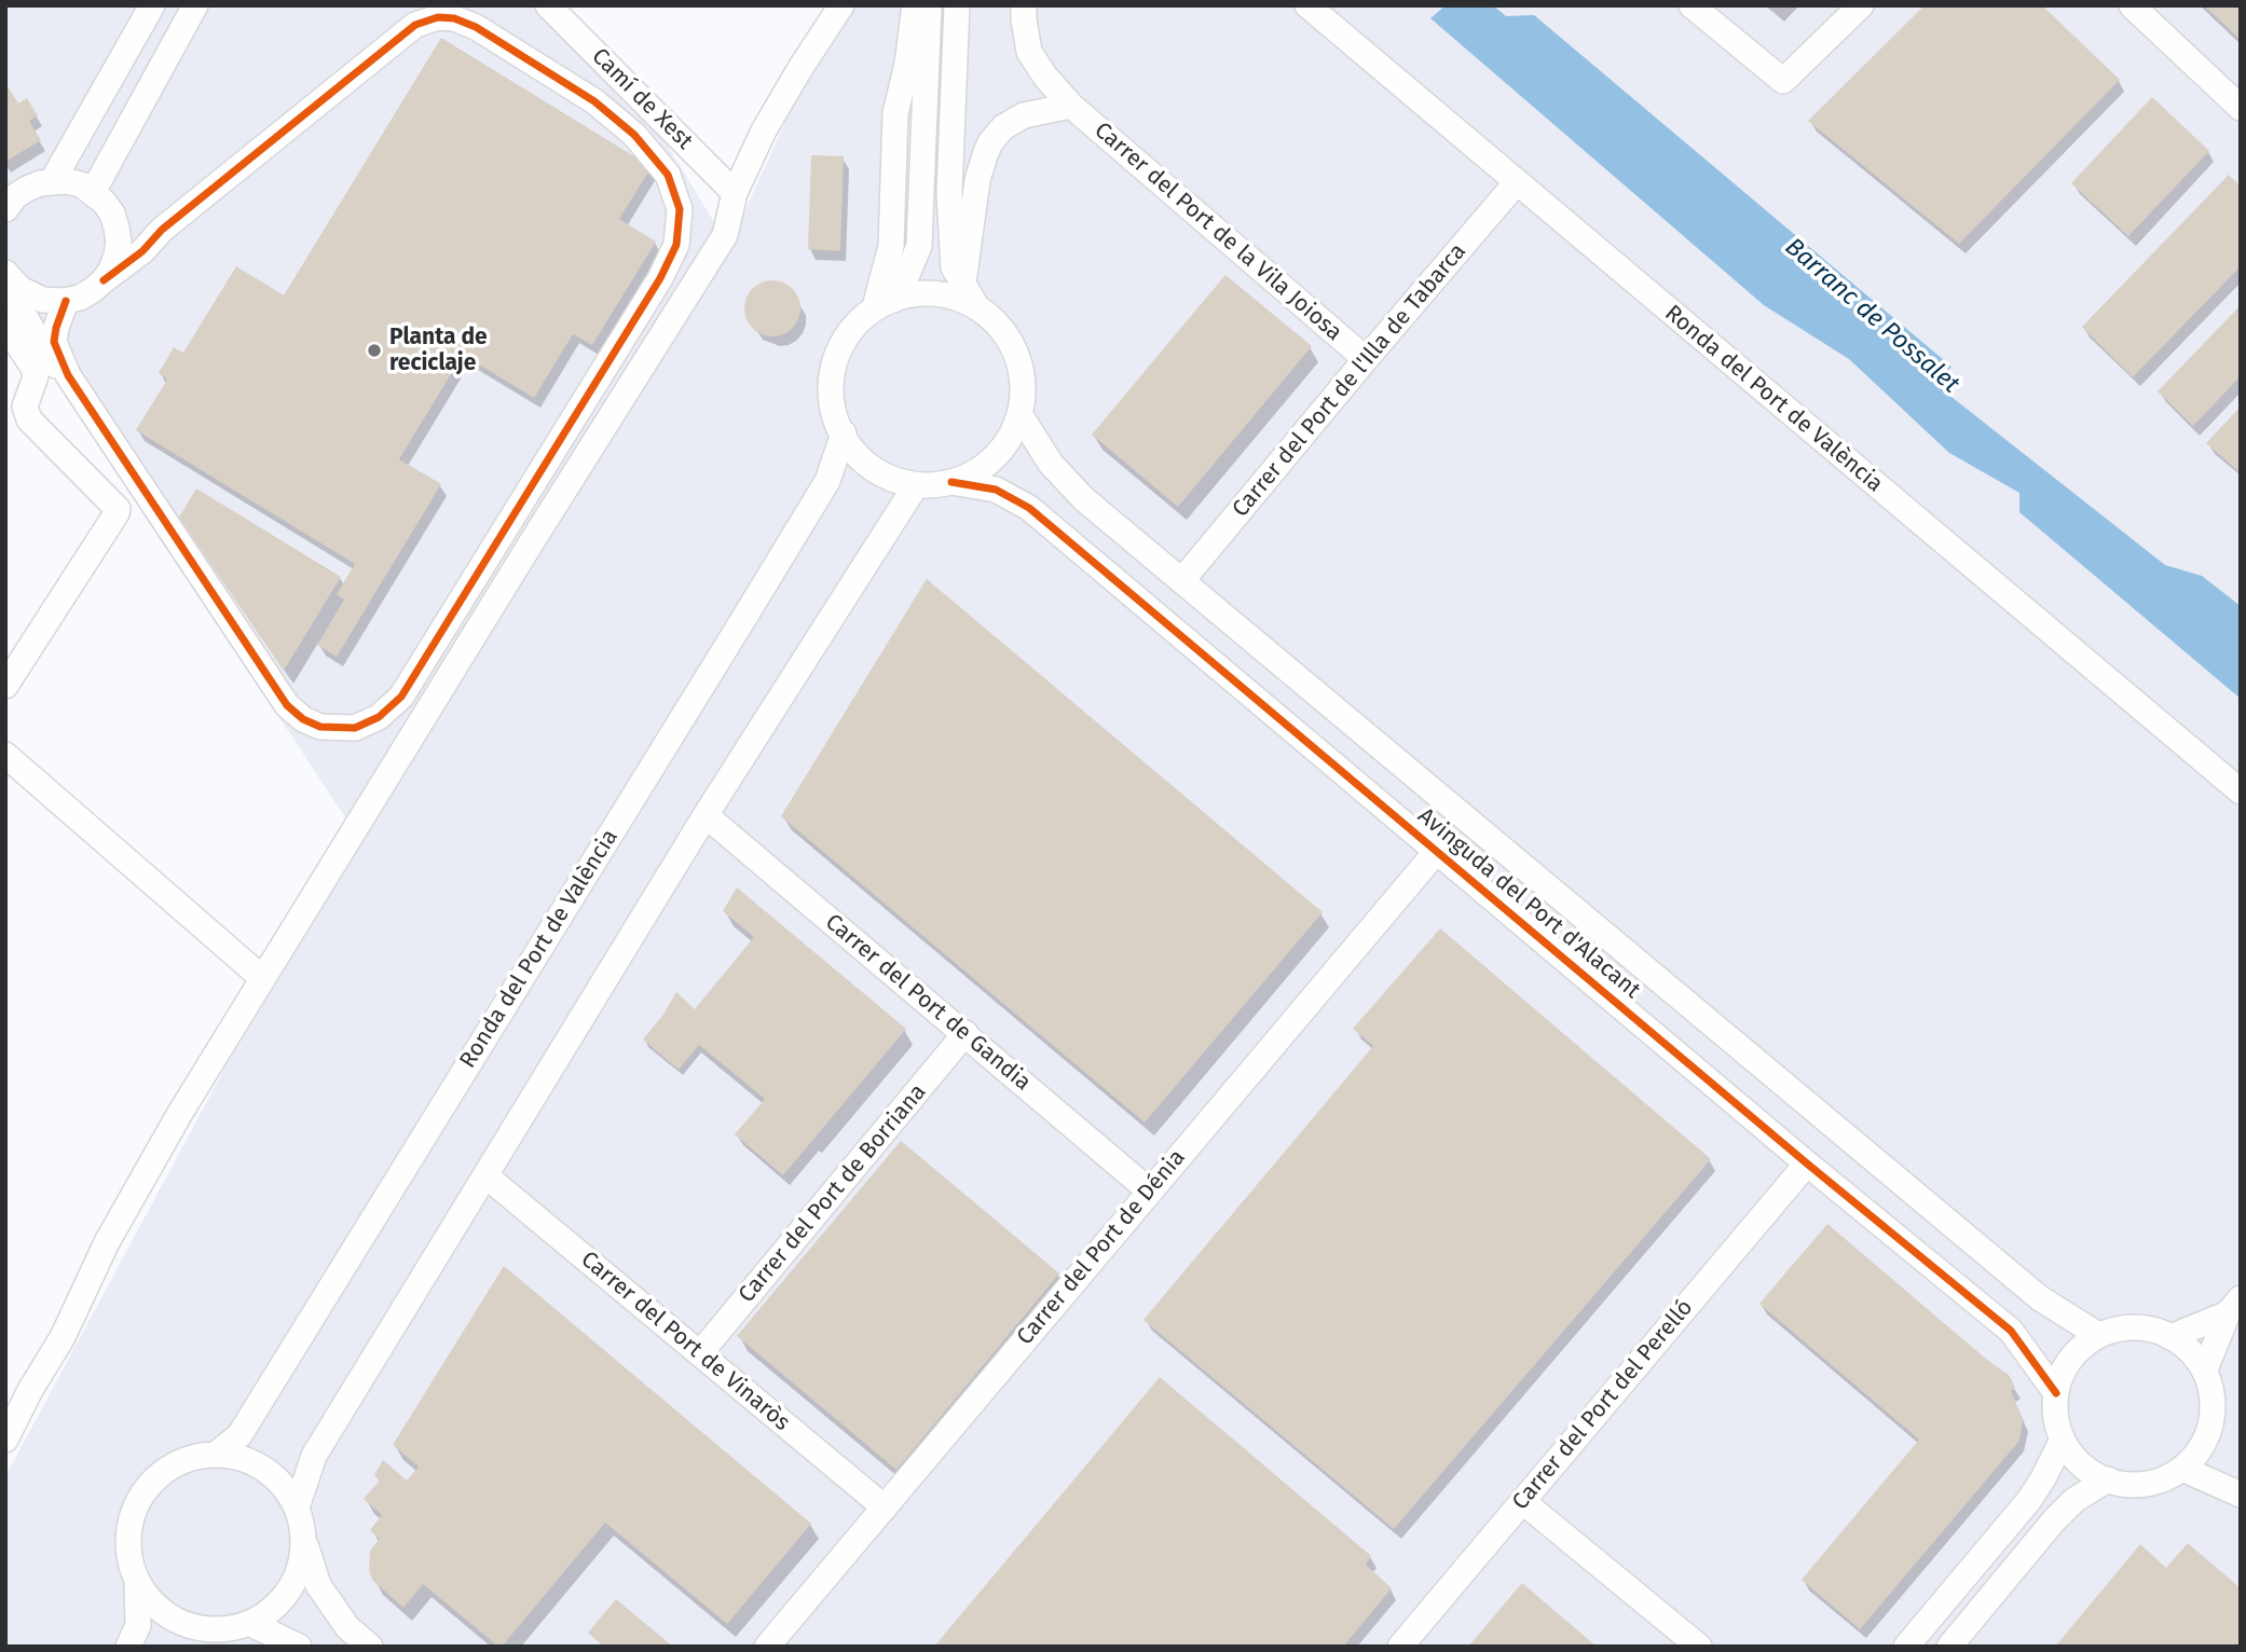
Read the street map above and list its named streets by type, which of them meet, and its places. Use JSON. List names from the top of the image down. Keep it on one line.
{"streets":{"street":["Camí de Xest","Carrer del Port de la Vila Joiosa","Carrer del Port de l'Illa de Tabarca","Ronda del Port de València","Avinguda del Port d'Alacant","Carrer del Port de Gandia","Carrer del Port de Borriana","Carrer del Port de Dénia","Carrer del Port de Vinaròs","Carrer del Port del Perelló"]},"crossings":[["Carrer del Port de la Vila Joiosa","Carrer del Port de l'Illa de Tabarca"],["Carrer del Port de l'Illa de Tabarca","Ronda del Port de València"],["Carrer del Port de l'Illa de Tabarca","Avinguda del Port d'Alacant"],["Ronda del Port de València","Avinguda del Port d'Alacant"],["Avinguda del Port d'Alacant","Carrer del Port de Dénia"],["Avinguda del Port d'Alacant","Carrer del Port del Perelló"],["Carrer del Port de Gandia","Carrer del Port de Borriana"],["Carrer del Port de Gandia","Carrer del Port de Dénia"],["Carrer del Port de Borriana","Carrer del Port de Vinaròs"],["Carrer del Port de Dénia","Carrer del Port de Vinaròs"]],"water":["Barranc de Possalet"],"places":["Planta de reciclaje"]}
